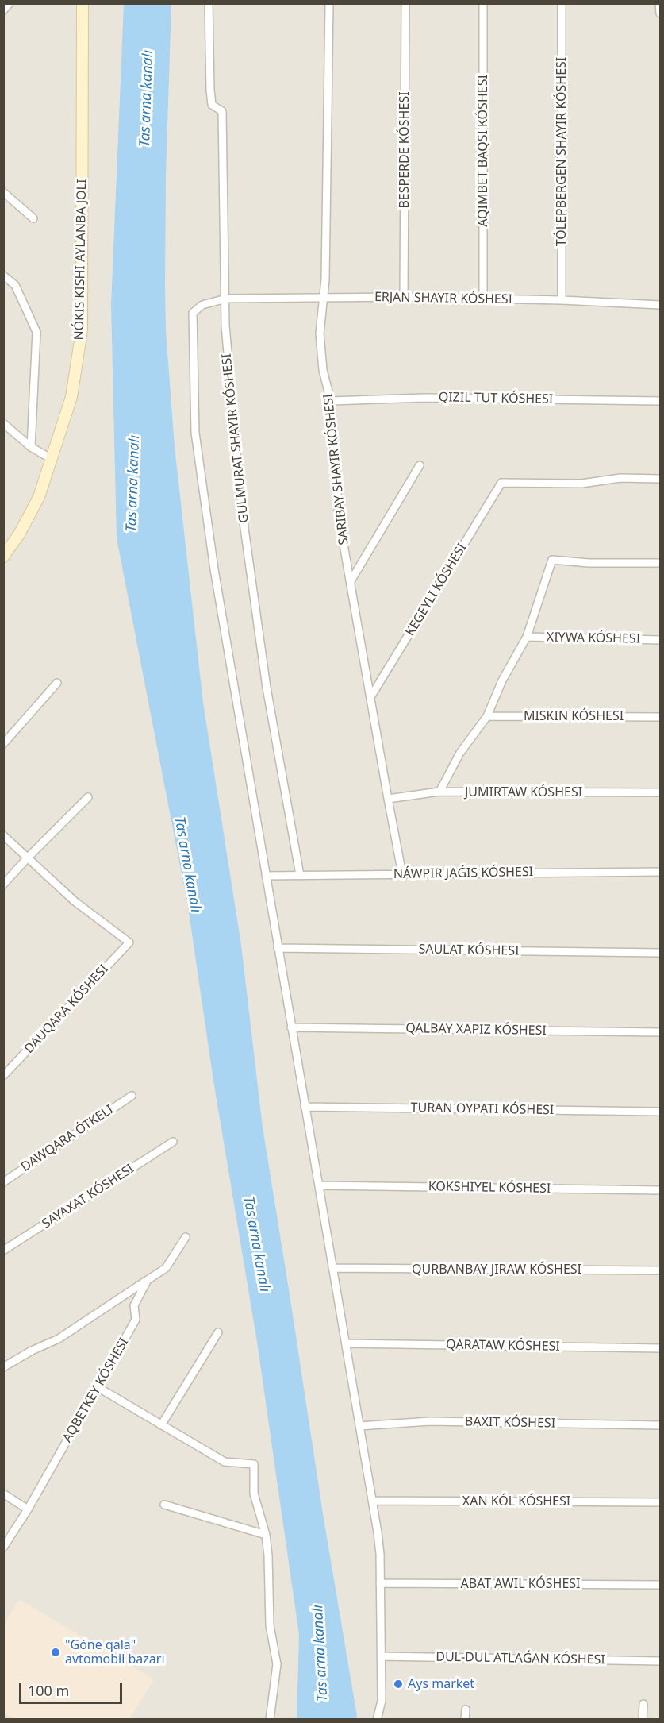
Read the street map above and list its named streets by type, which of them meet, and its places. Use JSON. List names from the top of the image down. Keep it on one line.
{"streets":{"street":["BESPERDE KÓSHESI","KEGEYLI KÓSHESI","XIYWA KÓSHESI","MISKIN KÓSHESI","SAULAT KÓSHESI","DAUQARA KÓSHESI","DAWQARA ÓTKELI","KOKSHIYEL KÓSHESI","SAYAXAT KÓSHESI","QARATAW KÓSHESI","AQBETKEY KÓSHESI","XAN KÓL KÓSHESI","DUL-DUL ATLAǴAN KÓSHESI"]},"water":["Tas arna kanalı"],"places":["\"Góne qala\" avtomobil bazarı","Ays market"],"scale_bar":"100 m"}
